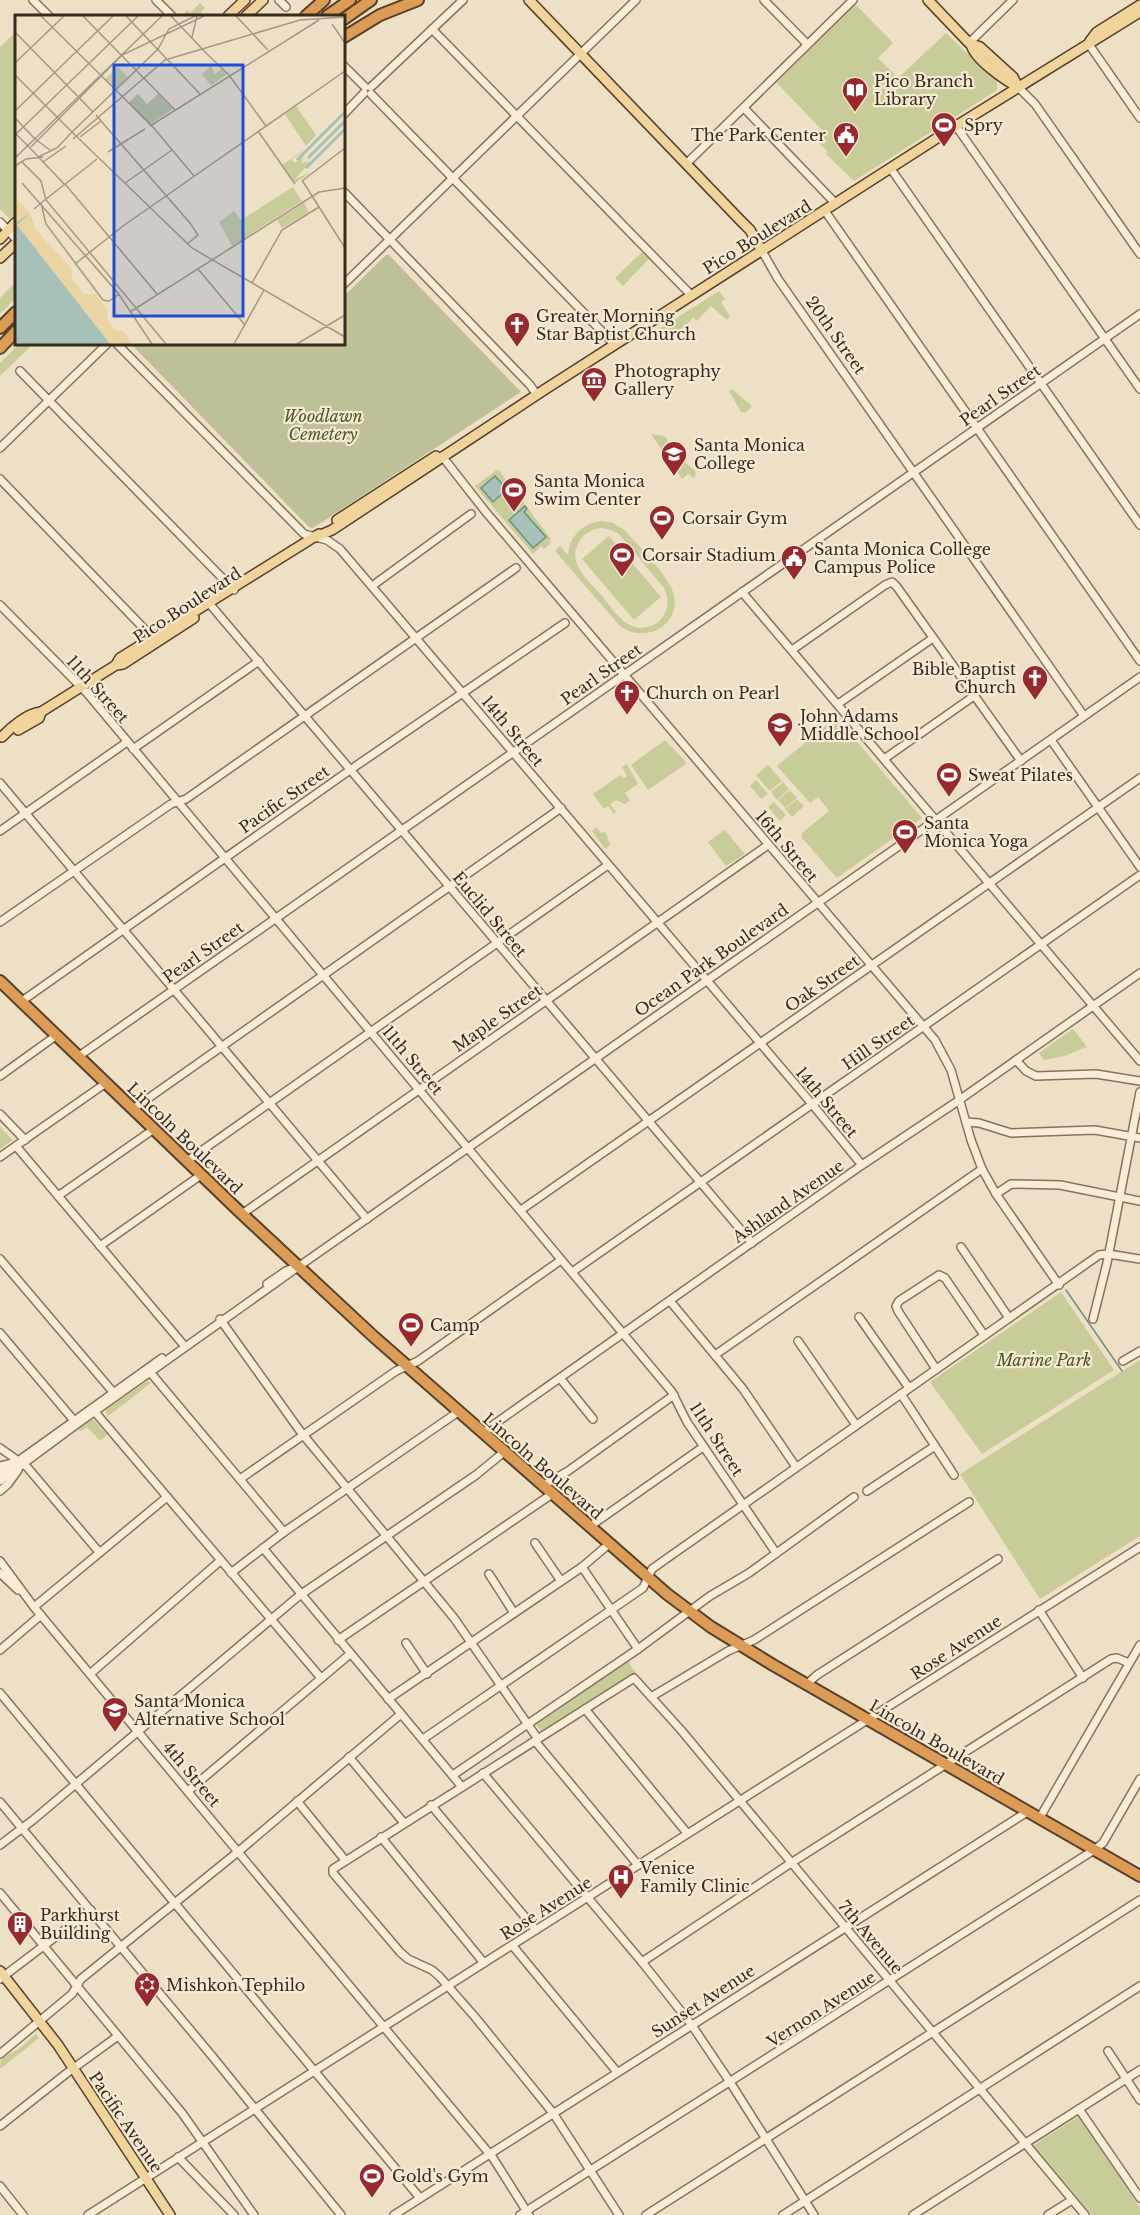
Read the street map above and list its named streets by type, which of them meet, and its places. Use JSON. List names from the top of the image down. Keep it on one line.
{"streets":{"highway":["Lincoln Boulevard"],"main road":["Pico Boulevard","20th Street","Pacific Avenue"],"street":["Pearl Street","11th Street","14th Street","Pacific Street","16th Street","Euclid Street","Ocean Park Boulevard","Oak Street","Maple Street","Hill Street","Ashland Avenue","Rose Avenue","4th Street","7th Avenue","Sunset Avenue","Vernon Avenue"]},"crossings":[["Pico Boulevard","20th Street"],["Pico Boulevard","11th Street"],["Pico Boulevard","14th Street"],["Pico Boulevard","16th Street"],["Pico Boulevard","Euclid Street"],["20th Street","Pearl Street"],["20th Street","Ocean Park Boulevard"],["Pearl Street","11th Street"],["Pearl Street","14th Street"],["Pearl Street","16th Street"],["Pearl Street","Euclid Street"],["Pearl Street","Lincoln Boulevard"],["11th Street","Pacific Street"],["11th Street","Ocean Park Boulevard"],["11th Street","Oak Street"],["11th Street","Maple Street"],["11th Street","Hill Street"],["11th Street","Ashland Avenue"],["14th Street","Pacific Street"],["14th Street","Ocean Park Boulevard"],["14th Street","Oak Street"],["14th Street","Maple Street"],["14th Street","Hill Street"],["14th Street","Ashland Avenue"],["Pacific Street","Euclid Street"],["Pacific Street","Lincoln Boulevard"],["16th Street","Ocean Park Boulevard"],["16th Street","Oak Street"],["16th Street","Maple Street"],["16th Street","Hill Street"],["16th Street","Ashland Avenue"],["Euclid Street","Ocean Park Boulevard"],["Euclid Street","Oak Street"],["Euclid Street","Maple Street"],["Euclid Street","Hill Street"],["Euclid Street","Ashland Avenue"],["Ocean Park Boulevard","Lincoln Boulevard"],["Maple Street","Lincoln Boulevard"],["Lincoln Boulevard","Ashland Avenue"],["Lincoln Boulevard","Rose Avenue"],["Lincoln Boulevard","Sunset Avenue"],["Lincoln Boulevard","Vernon Avenue"],["Rose Avenue","4th Street"],["Rose Avenue","7th Avenue"],["Rose Avenue","Pacific Avenue"],["4th Street","Sunset Avenue"],["4th Street","Vernon Avenue"],["7th Avenue","Sunset Avenue"],["7th Avenue","Vernon Avenue"]],"parks":["Woodlawn Cemetery","Marine Park"],"places":{"library":["Pico Branch Library"],"sports":["Spry","Santa Monica Swim Center","Corsair Gym","Corsair Stadium","Sweat Pilates","Santa Monica Yoga","Camp","Gold's Gym"],"public building":["The Park Center","Santa Monica College Campus Police"],"church":["Greater Morning Star Baptist Church","Bible Baptist Church","Church on Pearl"],"museum":["Photography Gallery"],"school or university":["Santa Monica College","John Adams Middle School","Santa Monica Alternative School"],"hospital":["Venice Family Clinic"],"building":["Parkhurst Building"],"synagogue":["Mishkon Tephilo"]}}
